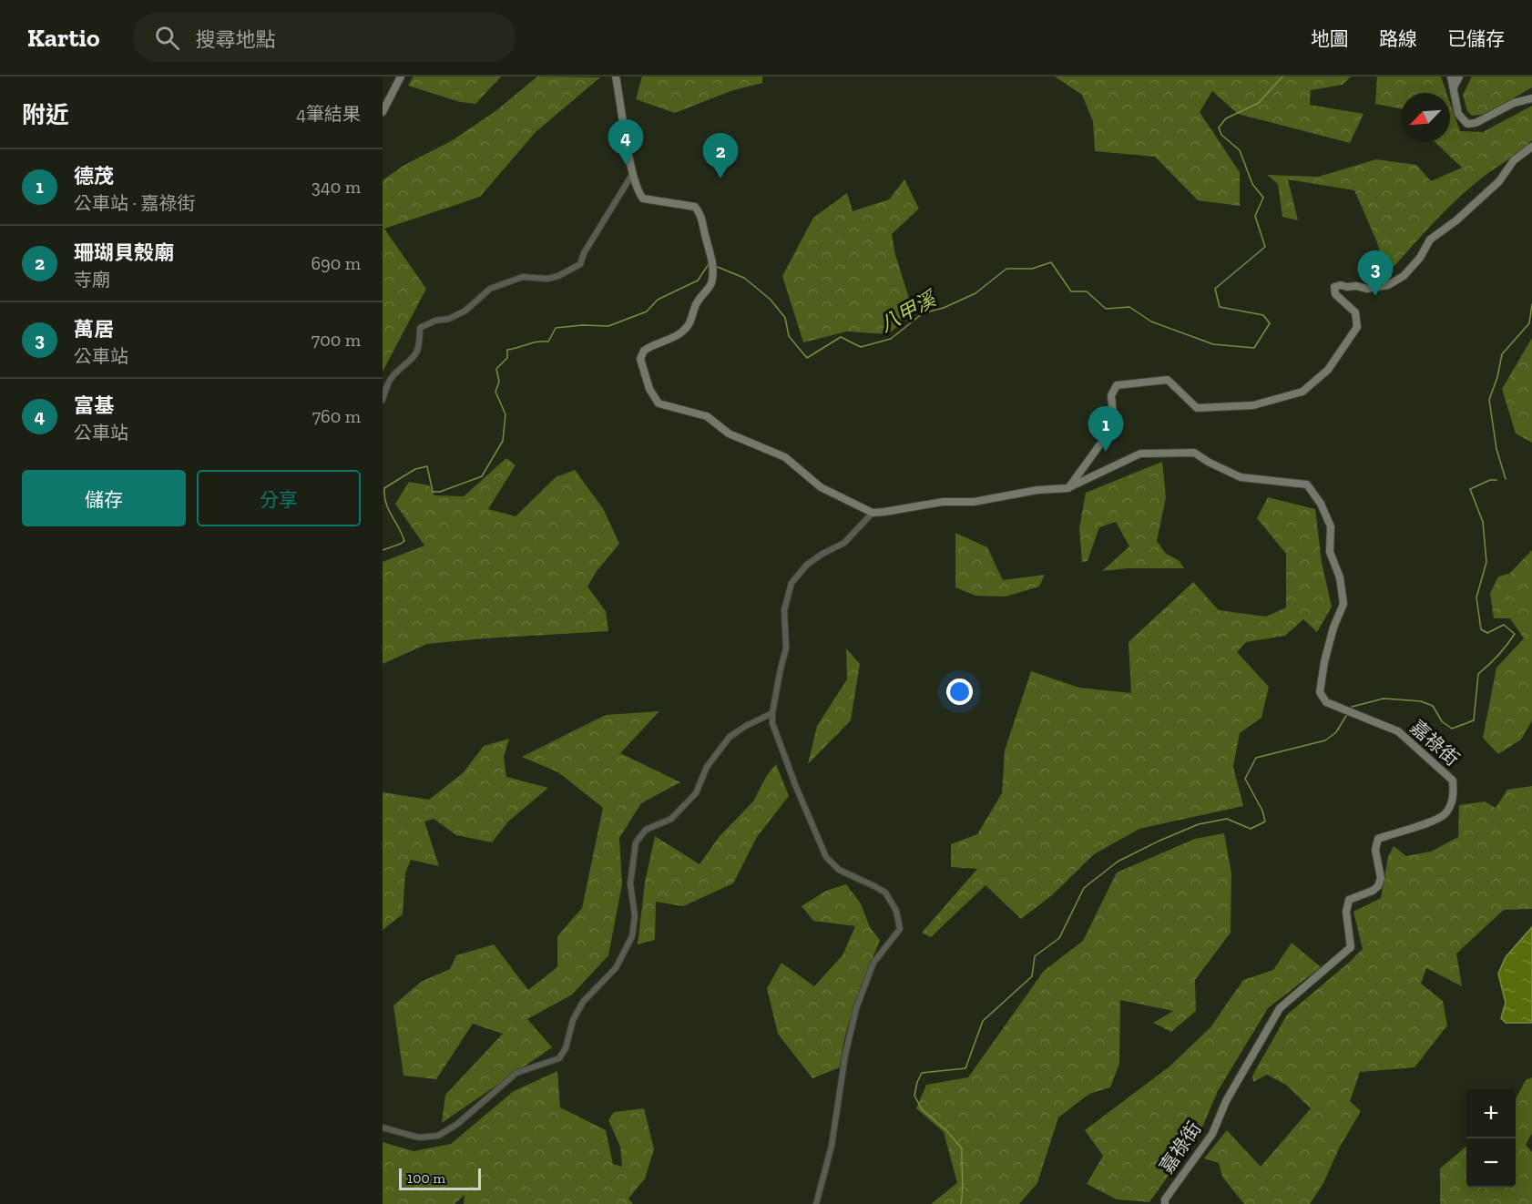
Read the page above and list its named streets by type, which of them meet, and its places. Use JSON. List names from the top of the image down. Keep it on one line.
{"streets":{"street":["嘉祿街"]},"water":["八甲溪"],"scale_bar":"100 m","north":"bottom left","page":{"header":"Kartio","search":"搜尋地點","nav":["地圖","路線","已儲存"],"heading":["附近","4筆結果"],"pins":["4","2","3","1"],"list":[{"mark":"1","name":"德茂","note":"公車站 · 嘉祿街","value":"340 m"},{"mark":"2","name":"珊瑚貝殼廟","note":"寺廟","value":"690 m"},{"mark":"3","name":"萬居","note":"公車站","value":"700 m"},{"mark":"4","name":"富基","note":"公車站","value":"760 m"}],"buttons":["儲存","分享"],"map_buttons":["+","−"],"scale":"100 m"}}
